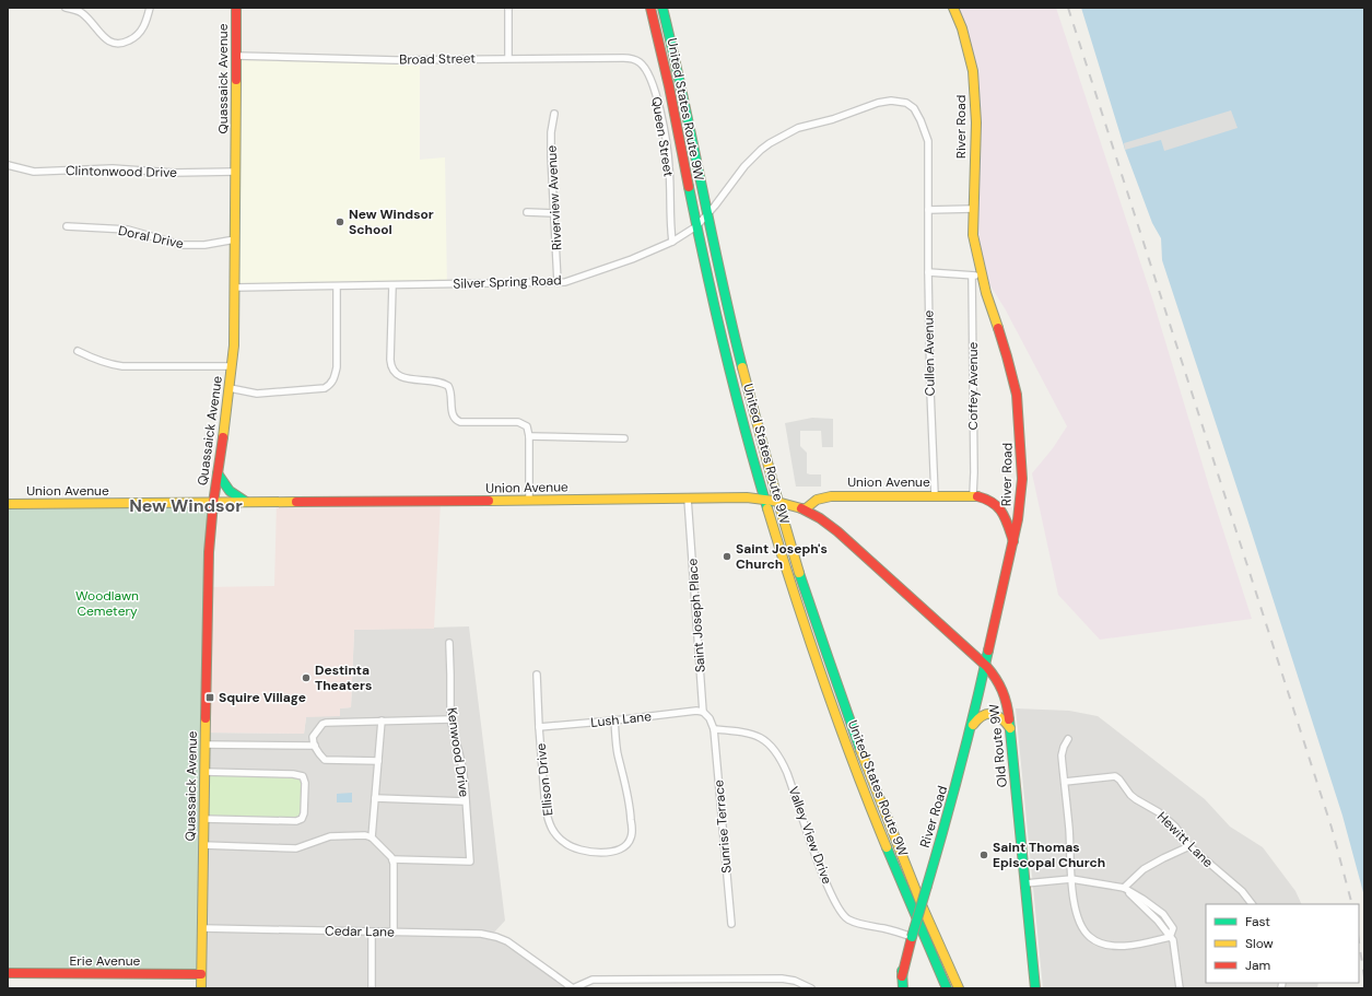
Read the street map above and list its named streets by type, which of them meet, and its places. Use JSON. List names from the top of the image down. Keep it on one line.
{"streets":{"main road":["Quassaick Avenue","United States Route 9W","River Road","Union Avenue","Old Route 9W","Erie Avenue"],"street":["Broad Street","Queen Street","Clintonwood Drive","Riverview Avenue","Doral Drive","Silver Spring Road","Cullen Avenue","Coffey Avenue","Saint Joseph Place","Lush Lane","Kenwood Drive","Ellison Drive","Sunrise Terrace","Valley View Drive","Hewitt Lane","Cedar Lane"]},"crossings":[["Broad Street","Quassaick Avenue"],["Broad Street","Queen Street"],["Quassaick Avenue","Clintonwood Drive"],["Quassaick Avenue","Doral Drive"],["Quassaick Avenue","Silver Spring Road"],["Quassaick Avenue","Union Avenue"],["Quassaick Avenue","Cedar Lane"],["Quassaick Avenue","Erie Avenue"],["United States Route 9W","Silver Spring Road"],["United States Route 9W","Union Avenue"],["River Road","Union Avenue"],["River Road","Old Route 9W"],["River Road","Valley View Drive"],["Queen Street","Silver Spring Road"],["Riverview Avenue","Silver Spring Road"],["Silver Spring Road","Cullen Avenue"],["Cullen Avenue","Union Avenue"],["Coffey Avenue","Union Avenue"],["Union Avenue","Saint Joseph Place"],["Union Avenue","Old Route 9W"],["Saint Joseph Place","Lush Lane"],["Saint Joseph Place","Sunrise Terrace"],["Saint Joseph Place","Valley View Drive"],["Lush Lane","Ellison Drive"],["Sunrise Terrace","Valley View Drive"]],"districts":["New Windsor"],"parks":["Woodlawn Cemetery"],"places":{"other":["New Windsor School","Saint Joseph's Church","Destinta Theaters","Saint Thomas Episcopal Church"],"transit":["Squire Village"]},"legend":["Fast","Slow","Jam"]}
